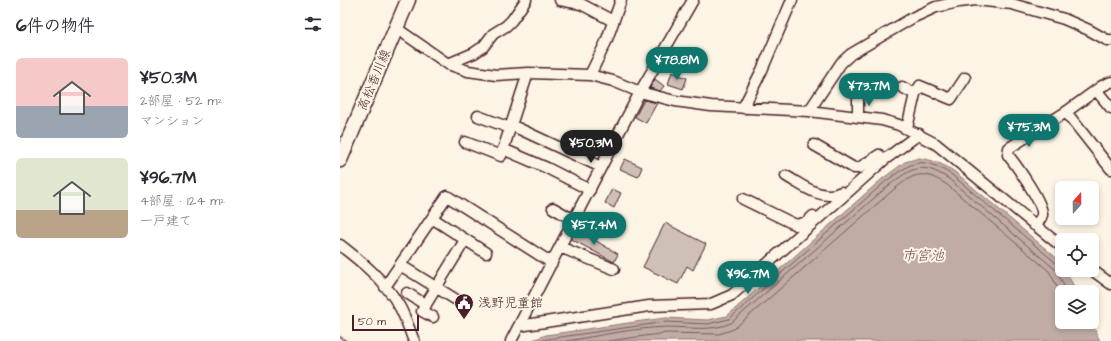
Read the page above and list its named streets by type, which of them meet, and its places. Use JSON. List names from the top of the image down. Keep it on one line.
{"streets":{"main road":["高松香川線"]},"water":["市宮池"],"places":{"public building":["浅野児童館"]},"scale_bar":"50 m","north":"top","page":{"heading":"6件の物件","price":["¥78.8M","¥73.7M","¥75.3M","¥50.3M","¥57.4M","¥96.7M"],"list":[{"name":"¥50.3M","note":"2部屋 · 52 m² · マンション"},{"name":"¥96.7M","note":"4部屋 · 124 m² · 一戸建て"}],"scale":"50 m"}}
